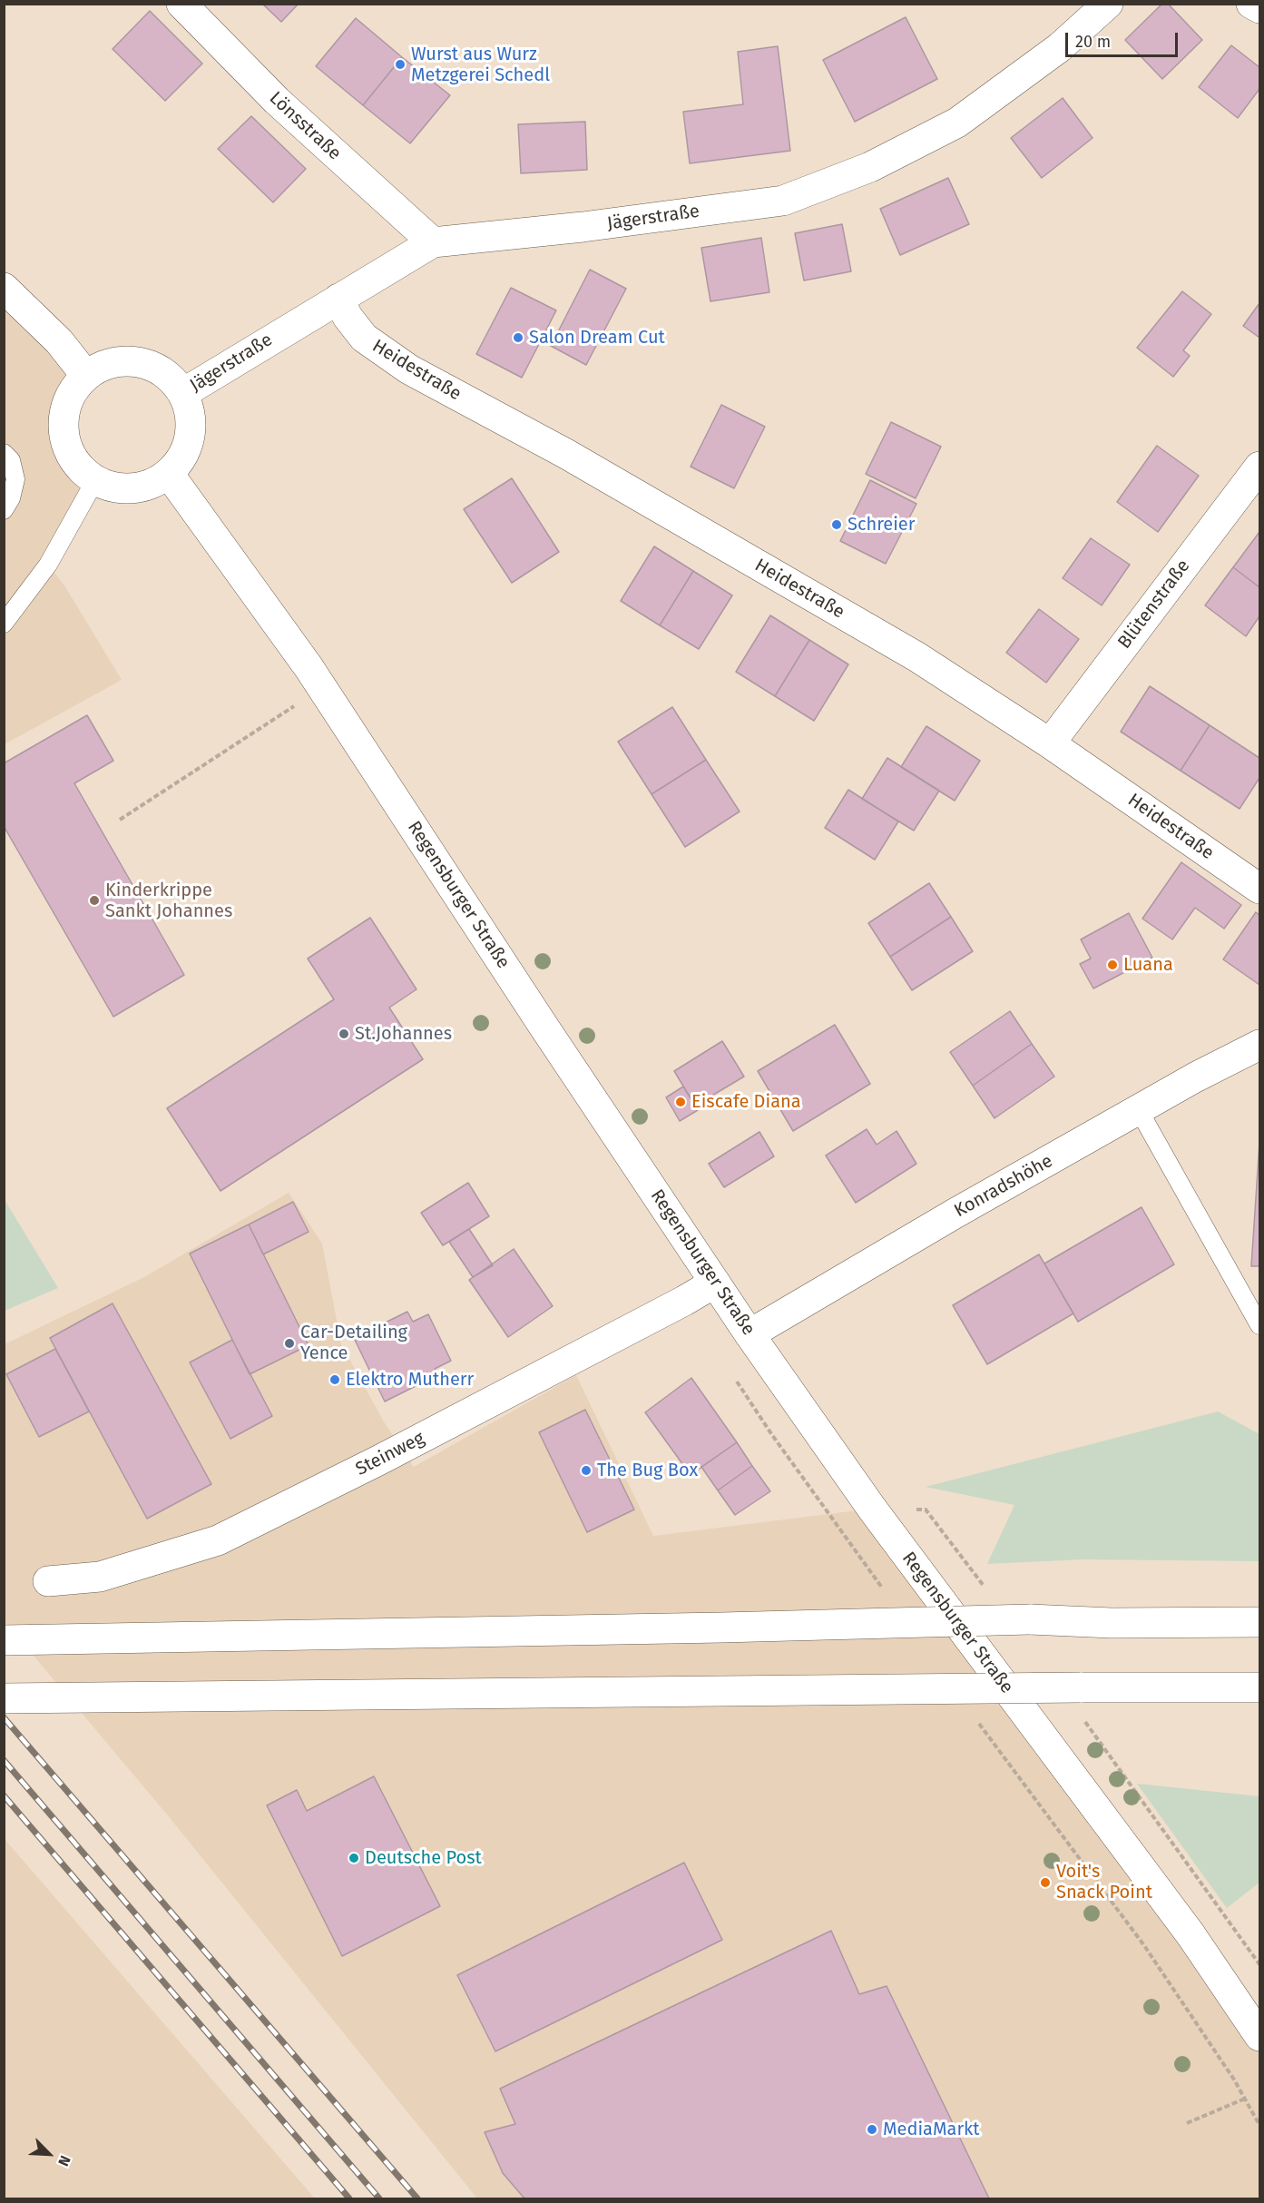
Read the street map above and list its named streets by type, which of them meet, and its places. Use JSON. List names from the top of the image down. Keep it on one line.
{"streets":{"main road":["Lönsstraße","Jägerstraße","Heidestraße","Blütenstraße","Regensburger Straße","Konradshöhe","Steinweg"]},"crossings":[["Lönsstraße","Jägerstraße"],["Jägerstraße","Heidestraße"],["Jägerstraße","Regensburger Straße"],["Heidestraße","Blütenstraße"],["Regensburger Straße","Konradshöhe"],["Regensburger Straße","Steinweg"]],"places":["Wurst aus Wurz Metzgerei Schedl","Salon Dream Cut","Schreier","Kinderkrippe Sankt Johannes","Luana","St.Johannes","Eiscafe Diana","Car-Detailing Yence","Elektro Mutherr","The Bug Box","Deutsche Post","Voit's Snack Point","MediaMarkt"],"scale_bar":"20 m","north":"bottom right"}
